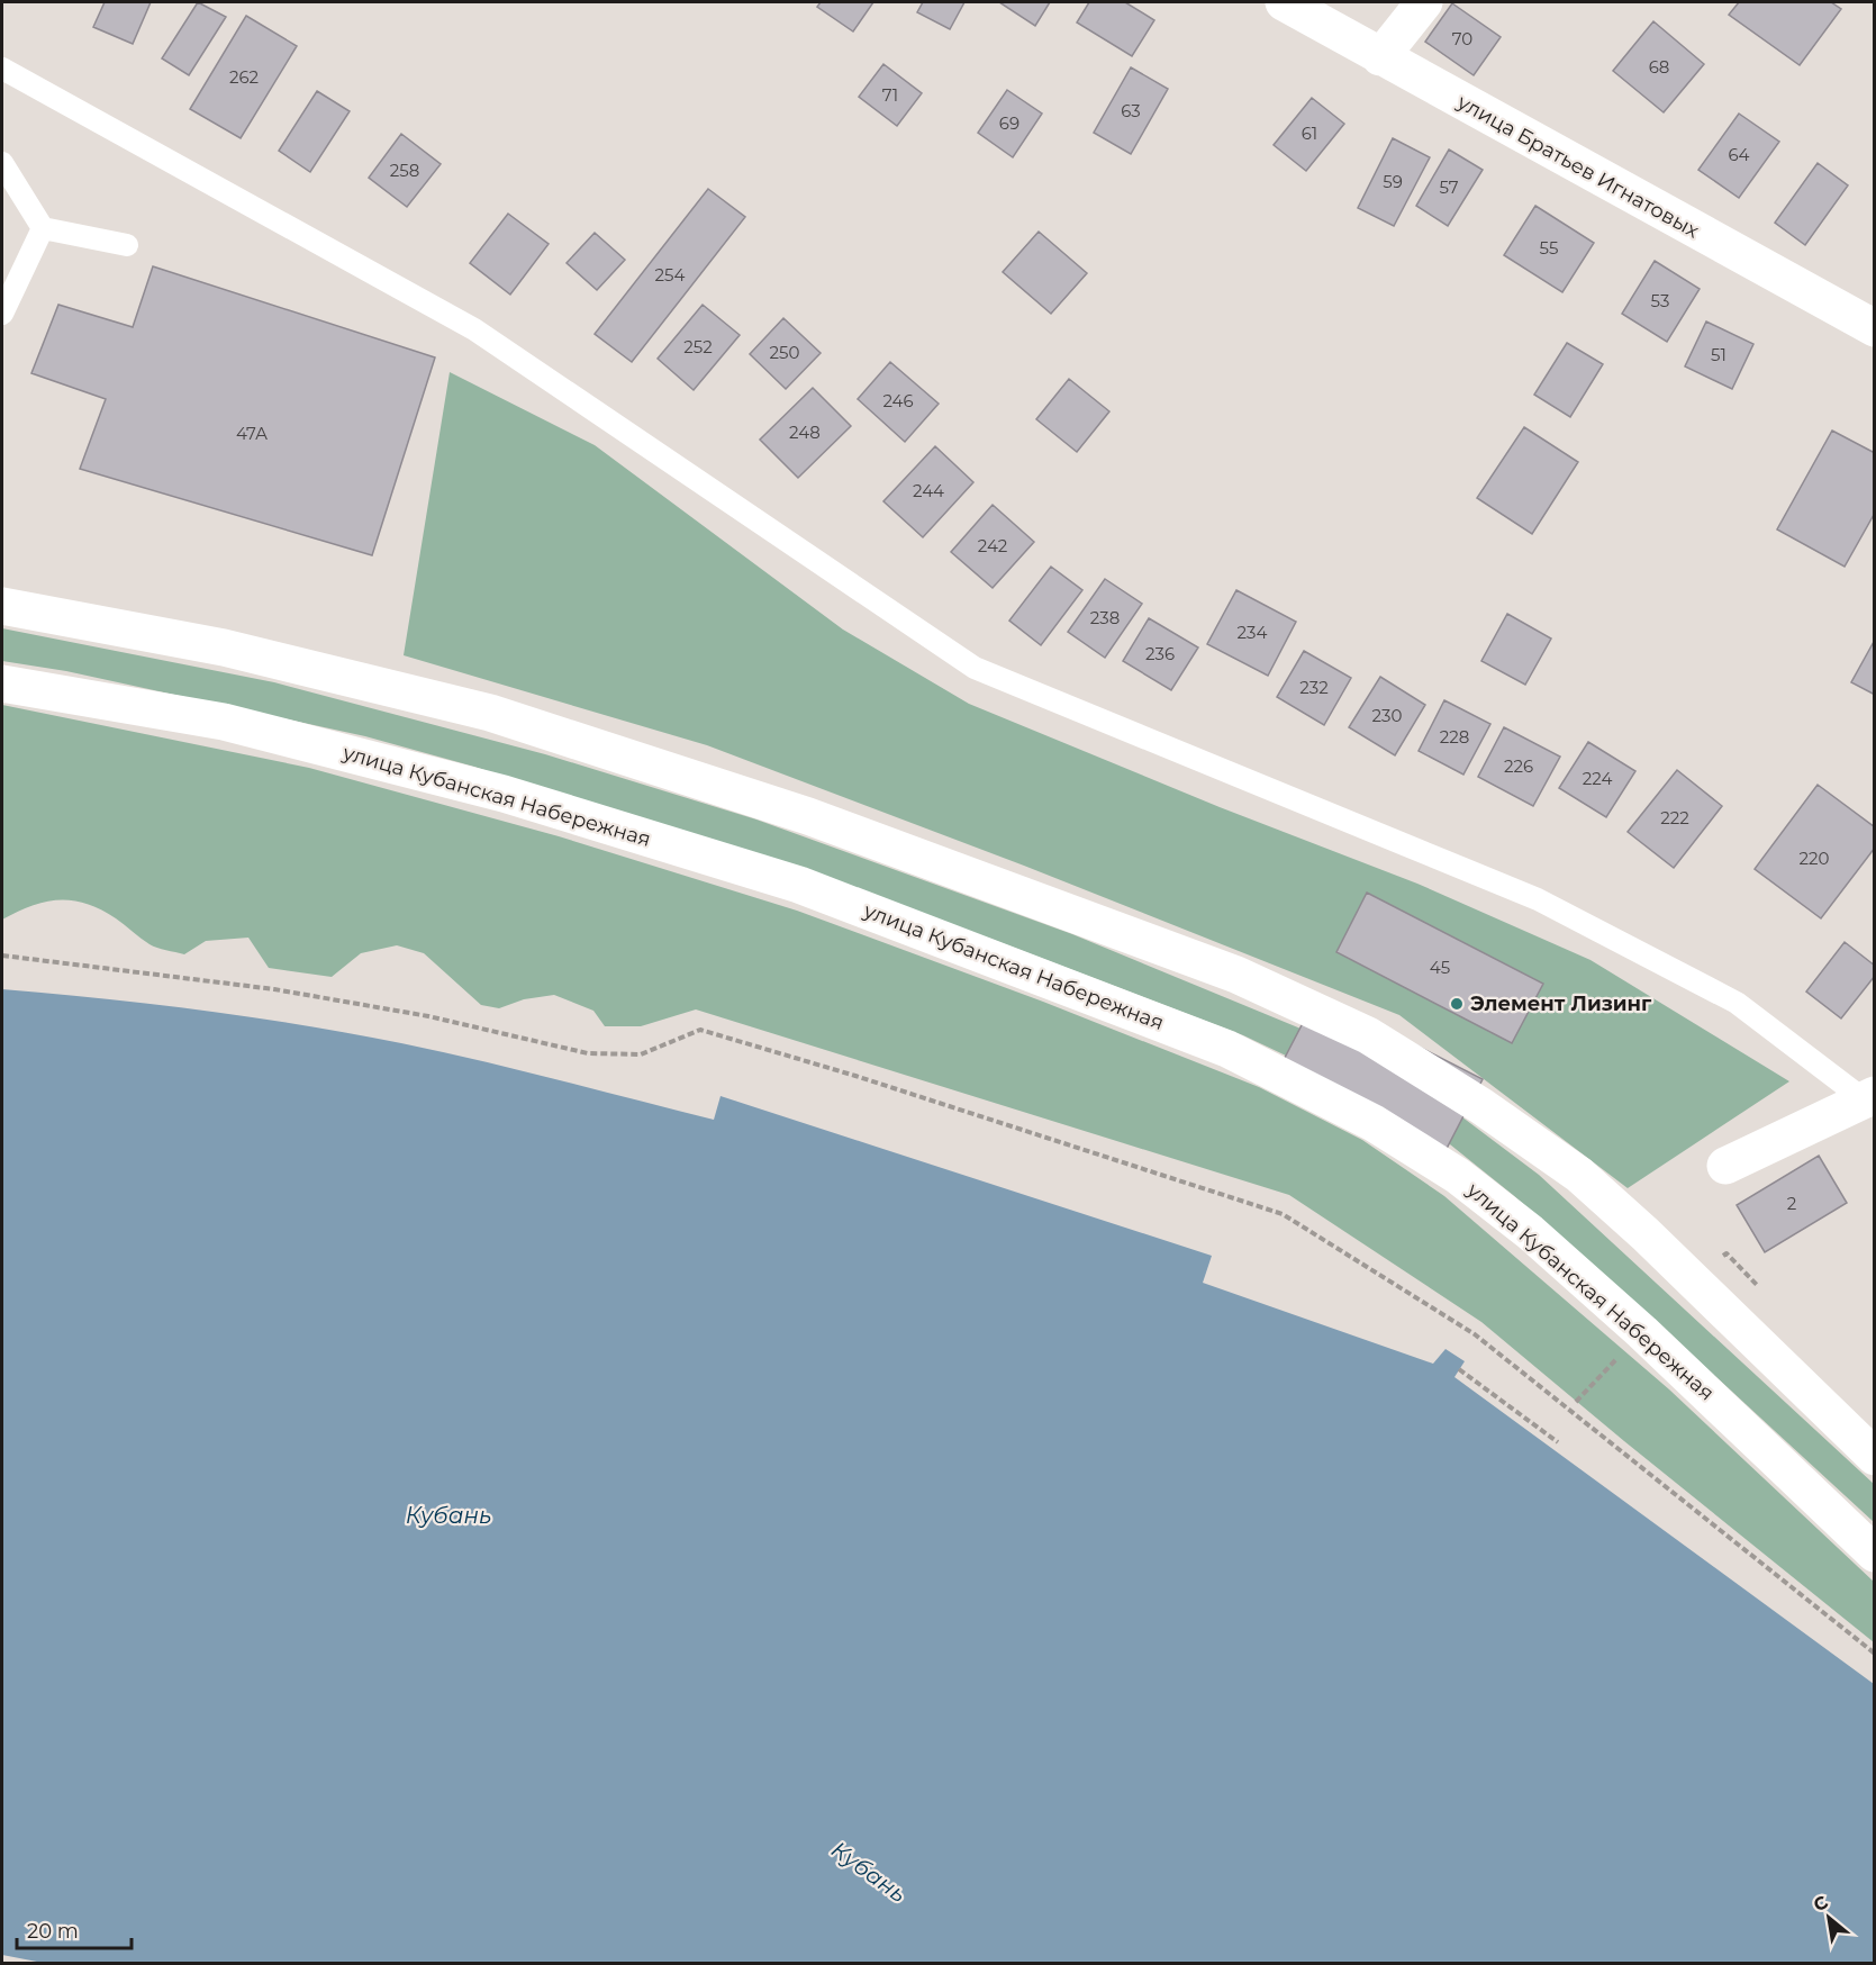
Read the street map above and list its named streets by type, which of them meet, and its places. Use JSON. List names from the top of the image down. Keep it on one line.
{"streets":{"main road":["улица Братьев Игнатовых","улица Кубанская Набережная"]},"water":["Кубань"],"places":["Элемент Лизинг"],"house_numbers":["70","68","262","71","63","69","61","64","258","59","57","55","254","53","252","250","51","246","248","47А","244","242","238","234","236","232","230","228","226","224","222","220","45","2"],"scale_bar":"20 m","north":"top left"}
